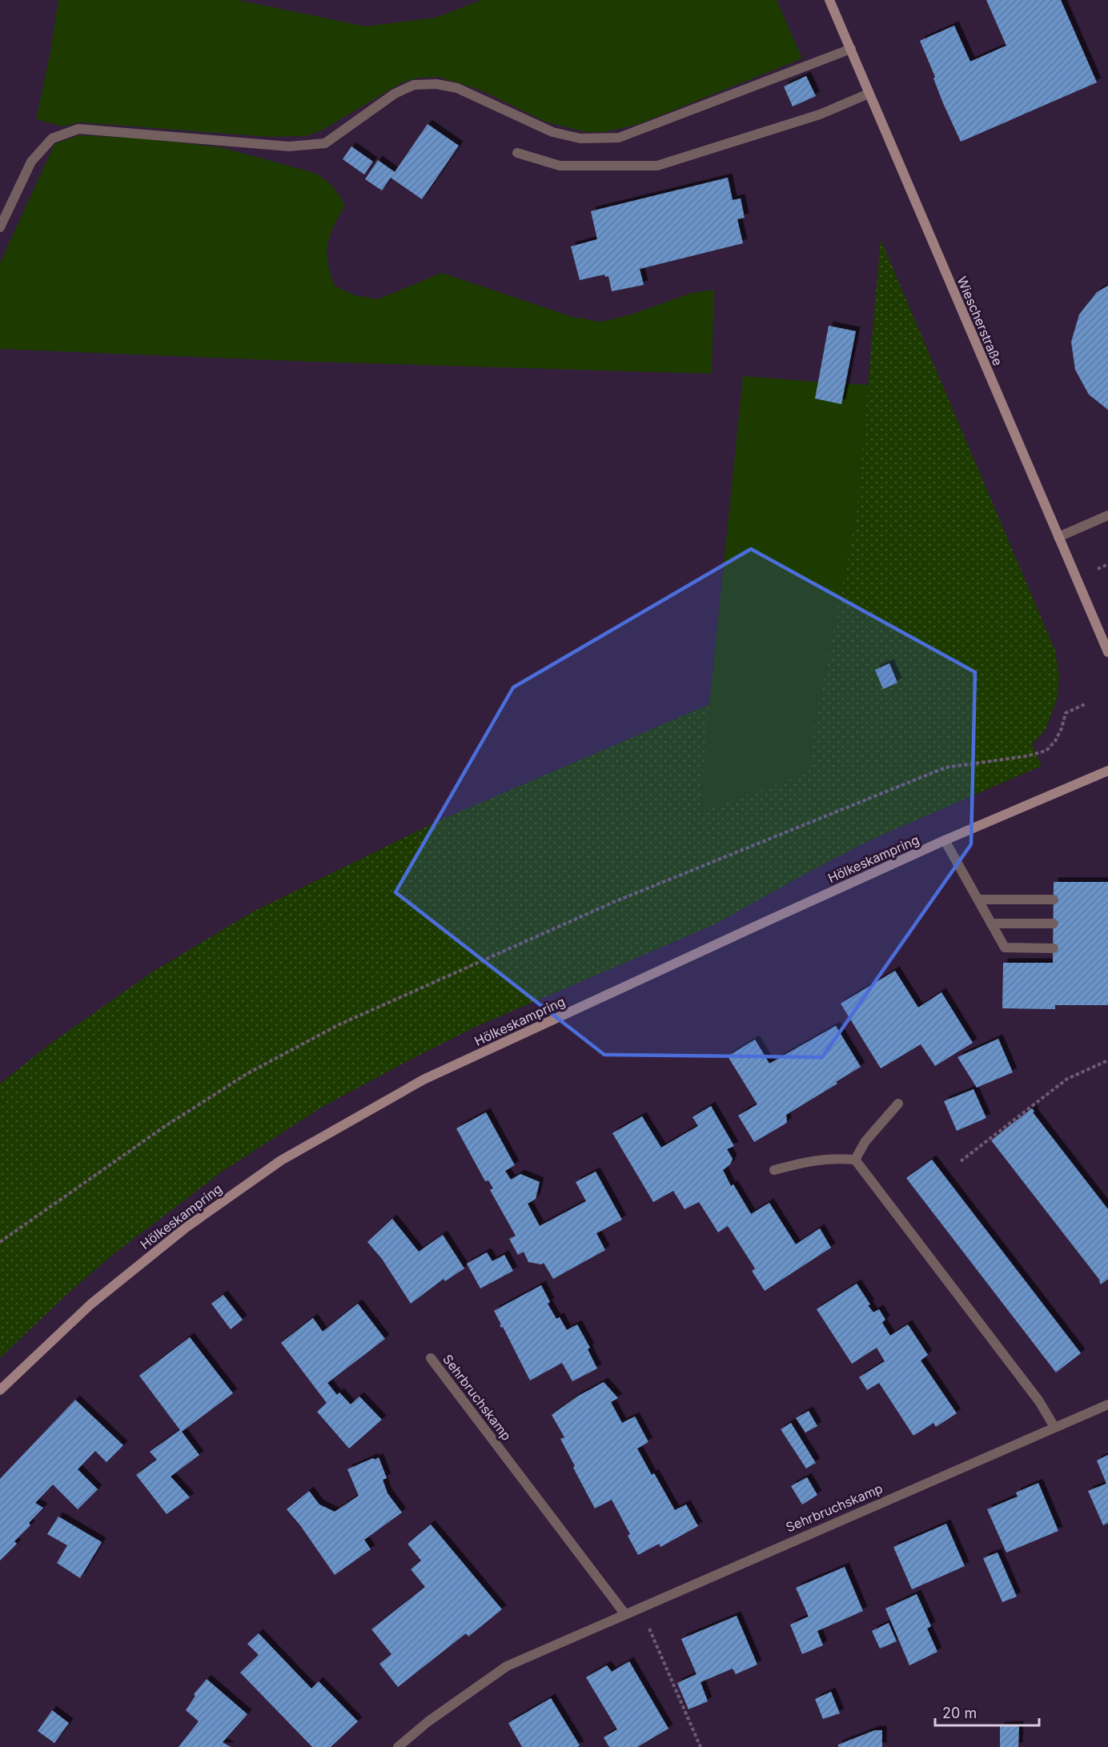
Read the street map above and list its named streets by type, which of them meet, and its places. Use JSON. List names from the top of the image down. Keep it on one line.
{"streets":{"main road":["Wiescherstraße","Hölkeskampring"],"street":["Sehrbruchskamp"]},"scale_bar":"20 m"}
